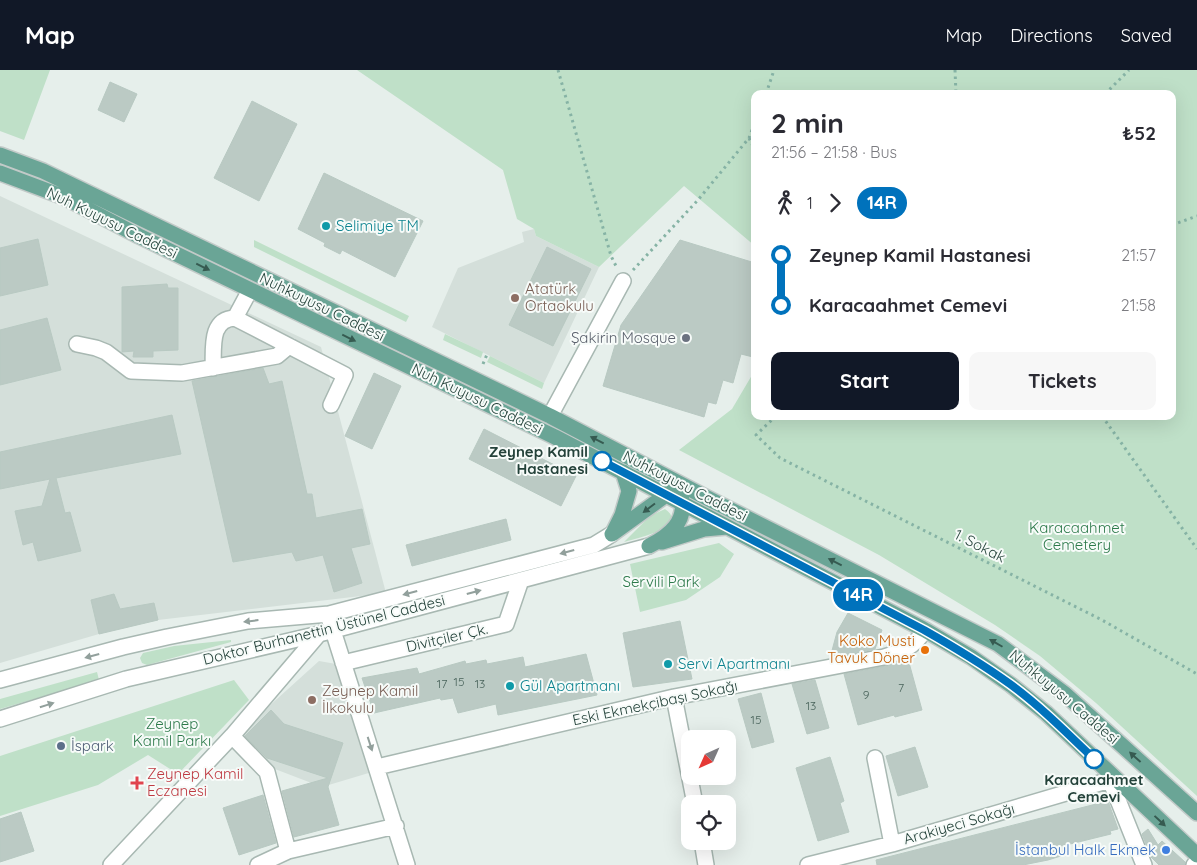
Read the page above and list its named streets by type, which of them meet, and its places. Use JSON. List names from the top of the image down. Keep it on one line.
{"streets":{"main road":["Nuh Kuyusu Caddesi","Nuhkuyusu Caddesi"],"street":["Doktor Burhanettin Üstünel Caddesi","Divitçiler Çk.","Eski Ekmekçibaşı Sokağı","Arakiyeci Sokağı"],"path":["1. Sokak"]},"crossings":[["Nuh Kuyusu Caddesi","Nuhkuyusu Caddesi"],["Nuh Kuyusu Caddesi","Eski Ekmekçibaşı Sokağı"],["Nuh Kuyusu Caddesi","Arakiyeci Sokağı"],["Doktor Burhanettin Üstünel Caddesi","Divitçiler Çk."]],"one_way":["Nuh Kuyusu Caddesi","Nuhkuyusu Caddesi"],"parks":["Karacaahmet Cemetery","Servili Park","Zeynep Kamil Parkı"],"places":{"other":["Selimiye TM","Atatürk Ortaokulu","Şakirin Mosque","Zeynep Kamil Hastanesi","Koko Musti Tavuk Döner","Servi Apartmanı","Gül Apartmanı","Zeynep Kamil İlkokulu","İspark","Karacaahmet Cemevi","İstanbul Halk Ekmek"],"health":["Zeynep Kamil Eczanesi"]},"lines":["bus line 14R"],"house_numbers":["15","17","13","7","9","13","15"],"north":"bottom left","page":{"header":"Map","nav":["Map","Directions","Saved"],"on_map":"14R","heading":["2 min","21:56 – 21:58 · Bus","₺52"],"legs":["1","14R"],"list":[{"name":"Zeynep Kamil Hastanesi","value":"21:57"},{"name":"Karacaahmet Cemevi","value":"21:58"}],"buttons":["Start","Tickets"]}}
